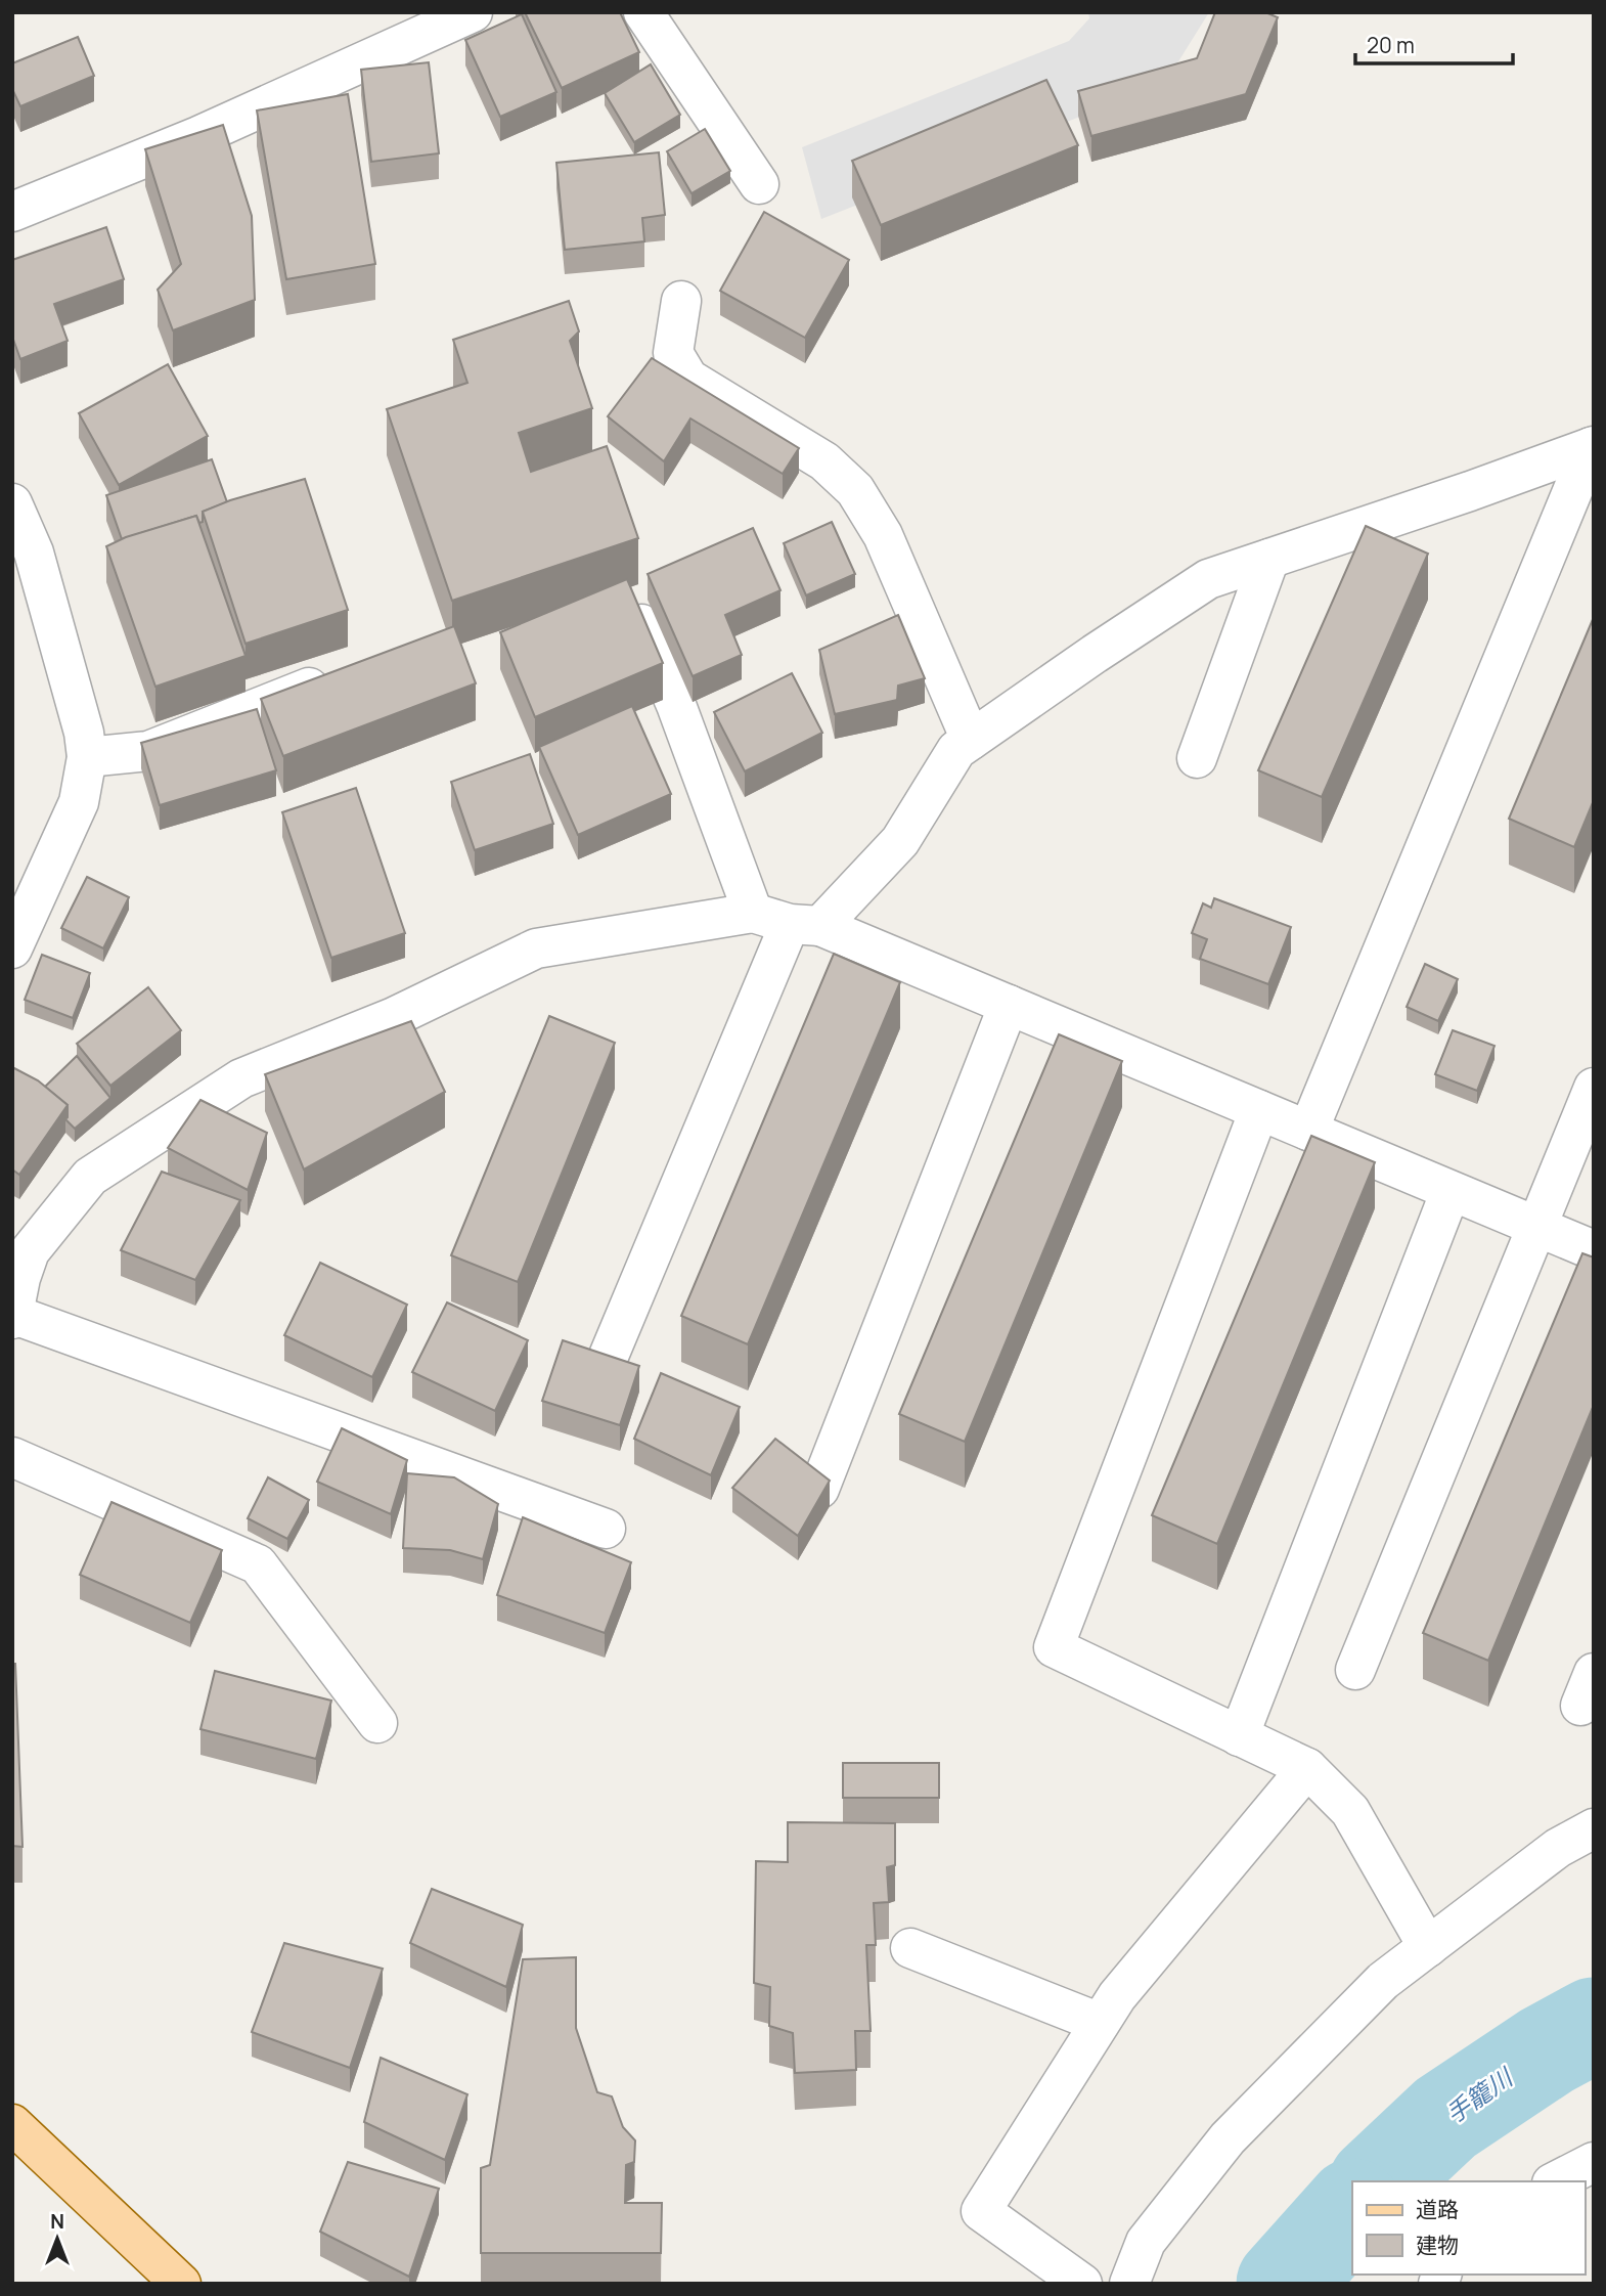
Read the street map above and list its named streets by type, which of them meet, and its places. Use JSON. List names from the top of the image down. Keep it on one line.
{"water":["手籠川"],"legend":["道路","建物"],"scale_bar":"20 m","north":"top"}
